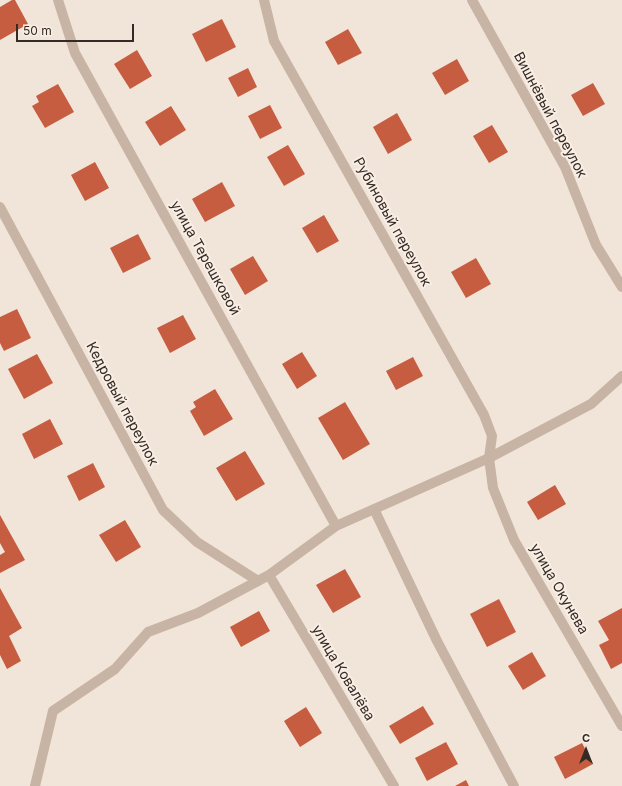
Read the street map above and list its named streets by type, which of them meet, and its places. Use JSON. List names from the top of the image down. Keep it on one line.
{"streets":{"street":["Вишнёвый переулок","Рубиновый переулок","улица Терешковой","Кедровый переулок","улица Окунева","улица Ковалёва"]},"crossings":[["Рубиновый переулок","улица Окунева"]],"scale_bar":"50 m","north":"top"}
